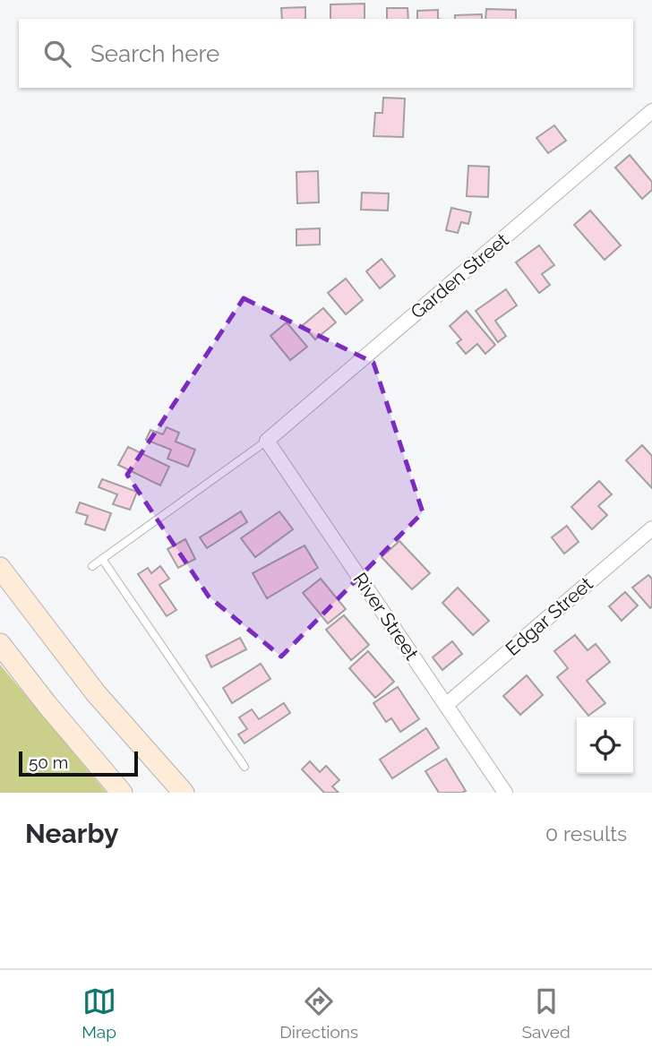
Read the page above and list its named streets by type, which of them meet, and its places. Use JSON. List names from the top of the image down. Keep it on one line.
{"streets":{"street":["Garden Street","River Street","Edgar Street"]},"crossings":[["Garden Street","River Street"],["River Street","Edgar Street"]],"scale_bar":"50 m","page":{"search":"Search here","scale":"50 m","heading":["Nearby","0 results"],"nav":["Map","Directions","Saved"]}}
